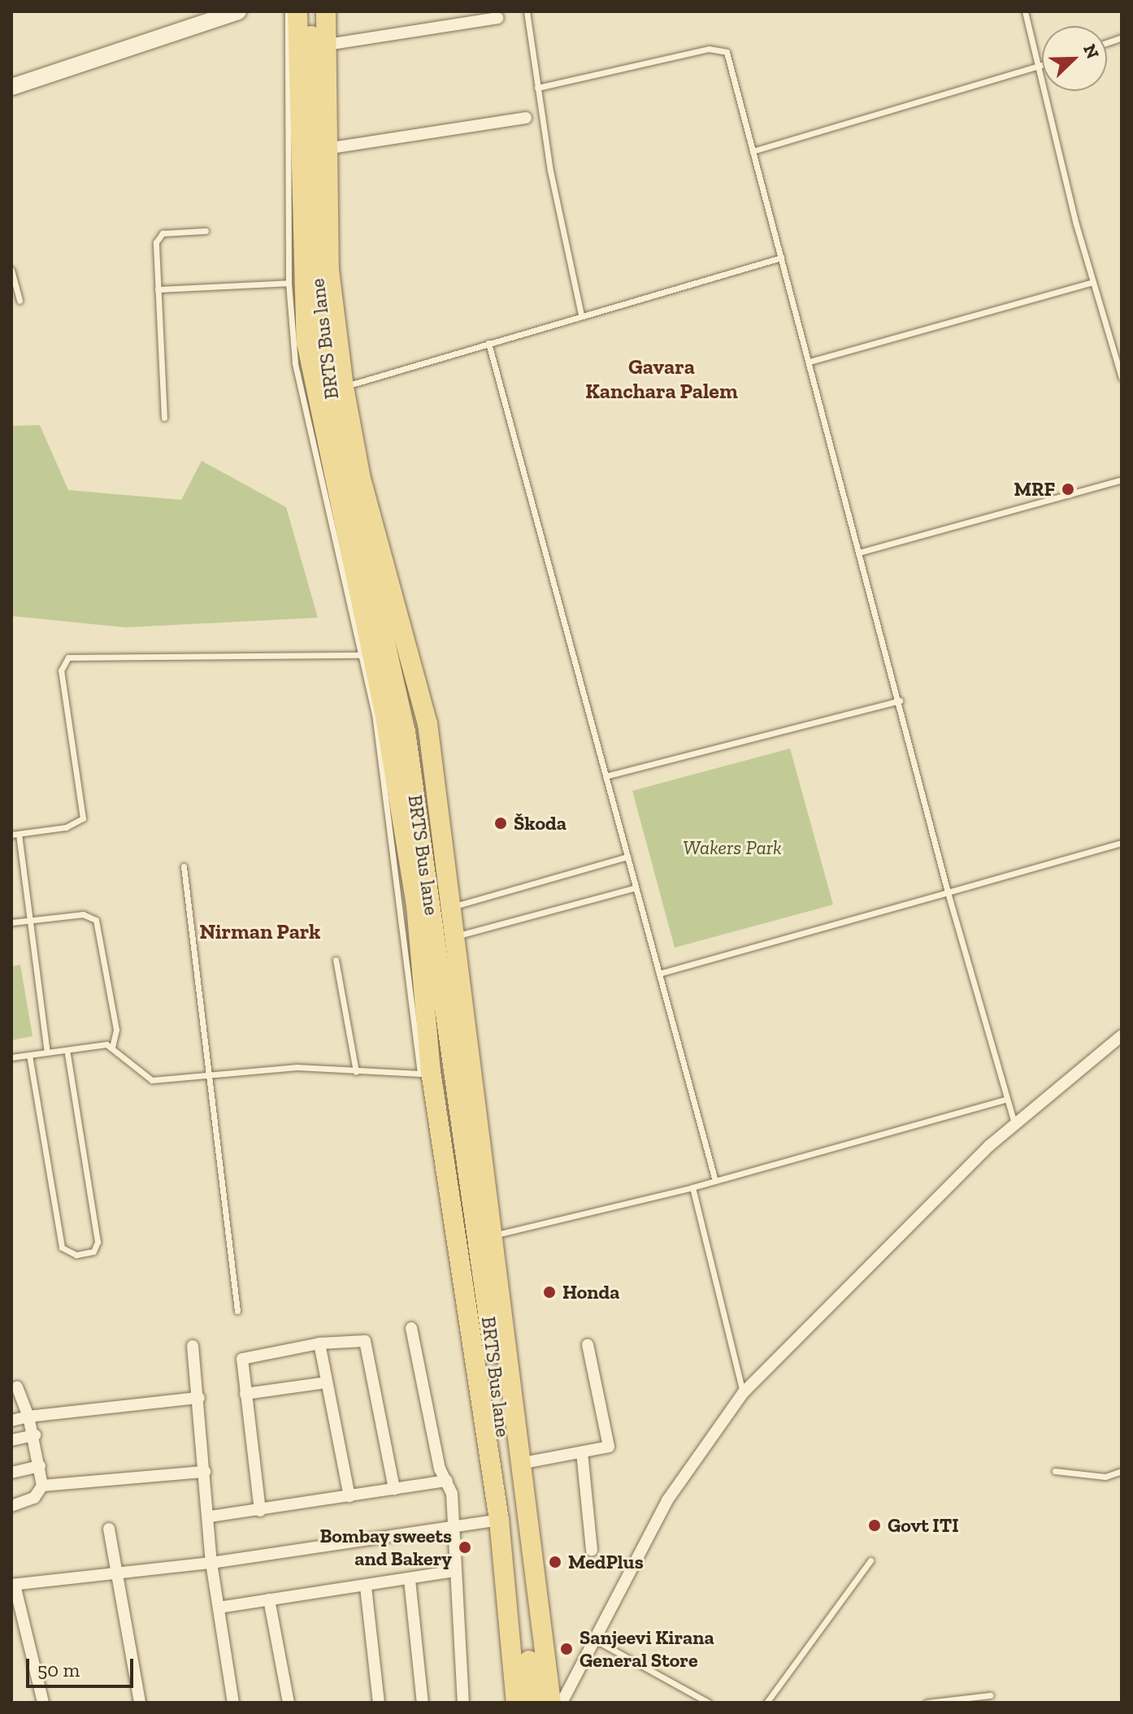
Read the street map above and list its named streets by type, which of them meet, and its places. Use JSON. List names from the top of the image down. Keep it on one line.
{"streets":{"main road":["BRTS Bus lane"]},"districts":["Gavara Kanchara Palem","Nirman Park"],"parks":["Wakers Park"],"places":["MRF","Škoda","Honda","Govt ITI","Bombay sweets and Bakery","MedPlus","Sanjeevi Kirana General Store"],"scale_bar":"50 m","north":"top right"}
